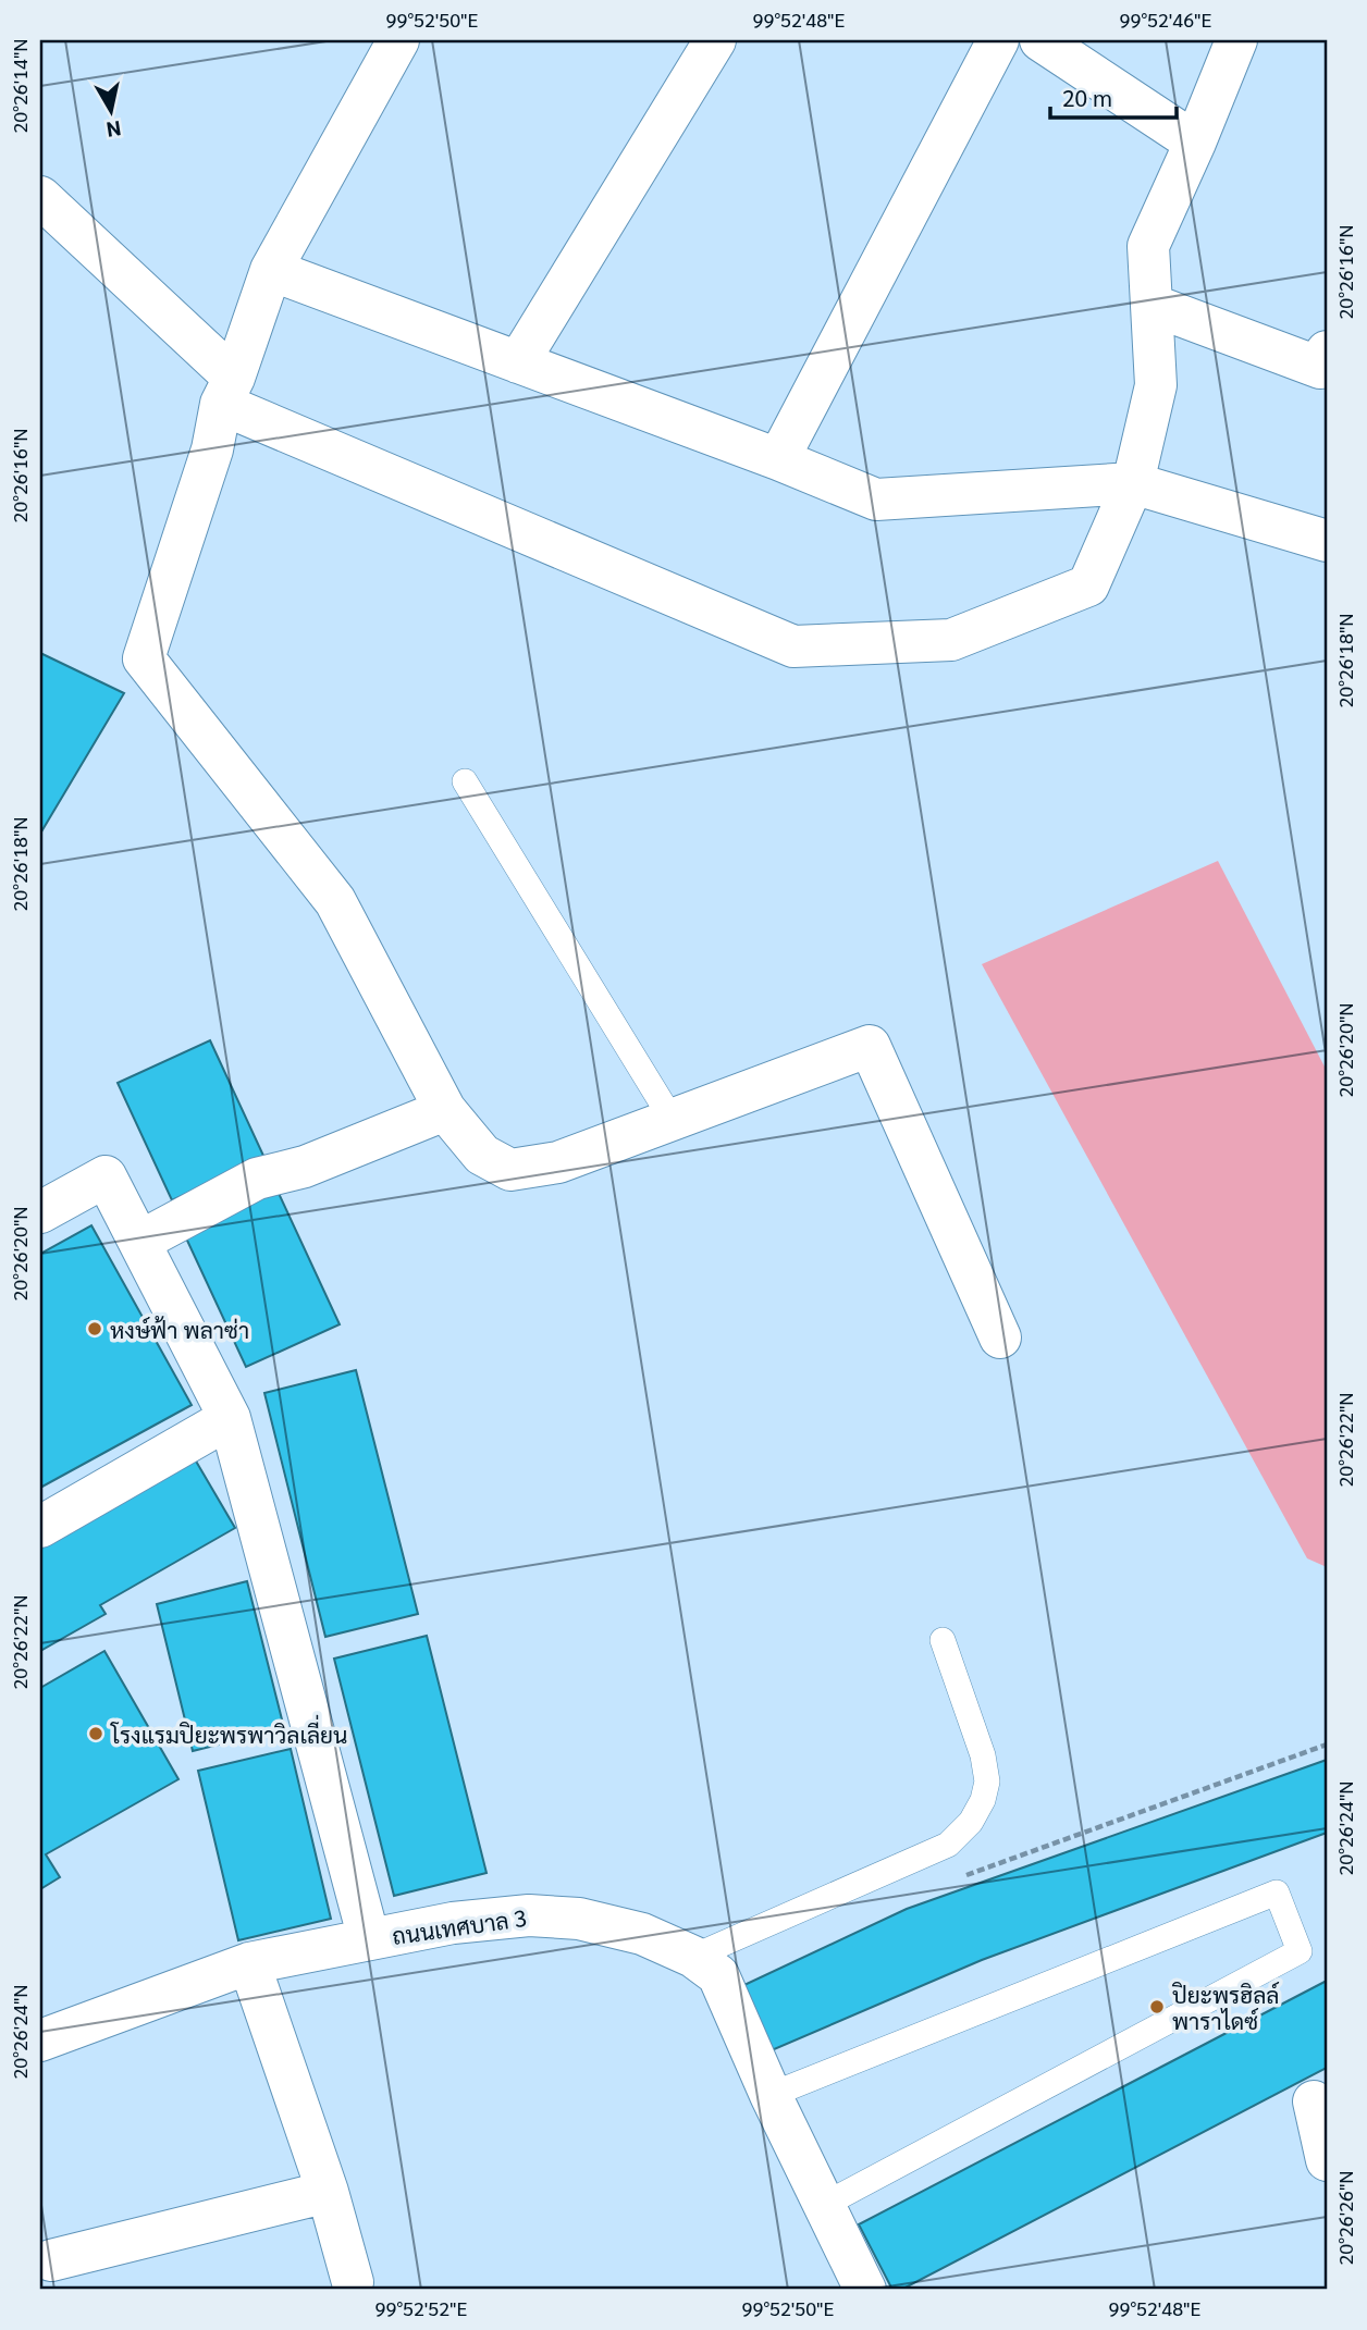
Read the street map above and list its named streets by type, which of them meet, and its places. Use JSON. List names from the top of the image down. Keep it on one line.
{"streets":{"street":["ถนนเทศบาล 3"]},"places":["หงษ์ฟ้า พลาซ่า","โรงแรมปิยะพรพาวิลเลี่ยน","ปิยะพรฮิลล์ พาราไดซ์"],"scale_bar":"20 m","north":"bottom","coordinates":["99°52'50\"E","99°52'48\"E","99°52'46\"E","20°26'14\"N","20°26'16\"N","20°26'18\"N","20°26'20\"N","20°26'22\"N","20°26'24\"N","20°26'26\"N","99°52'52\"E"]}
